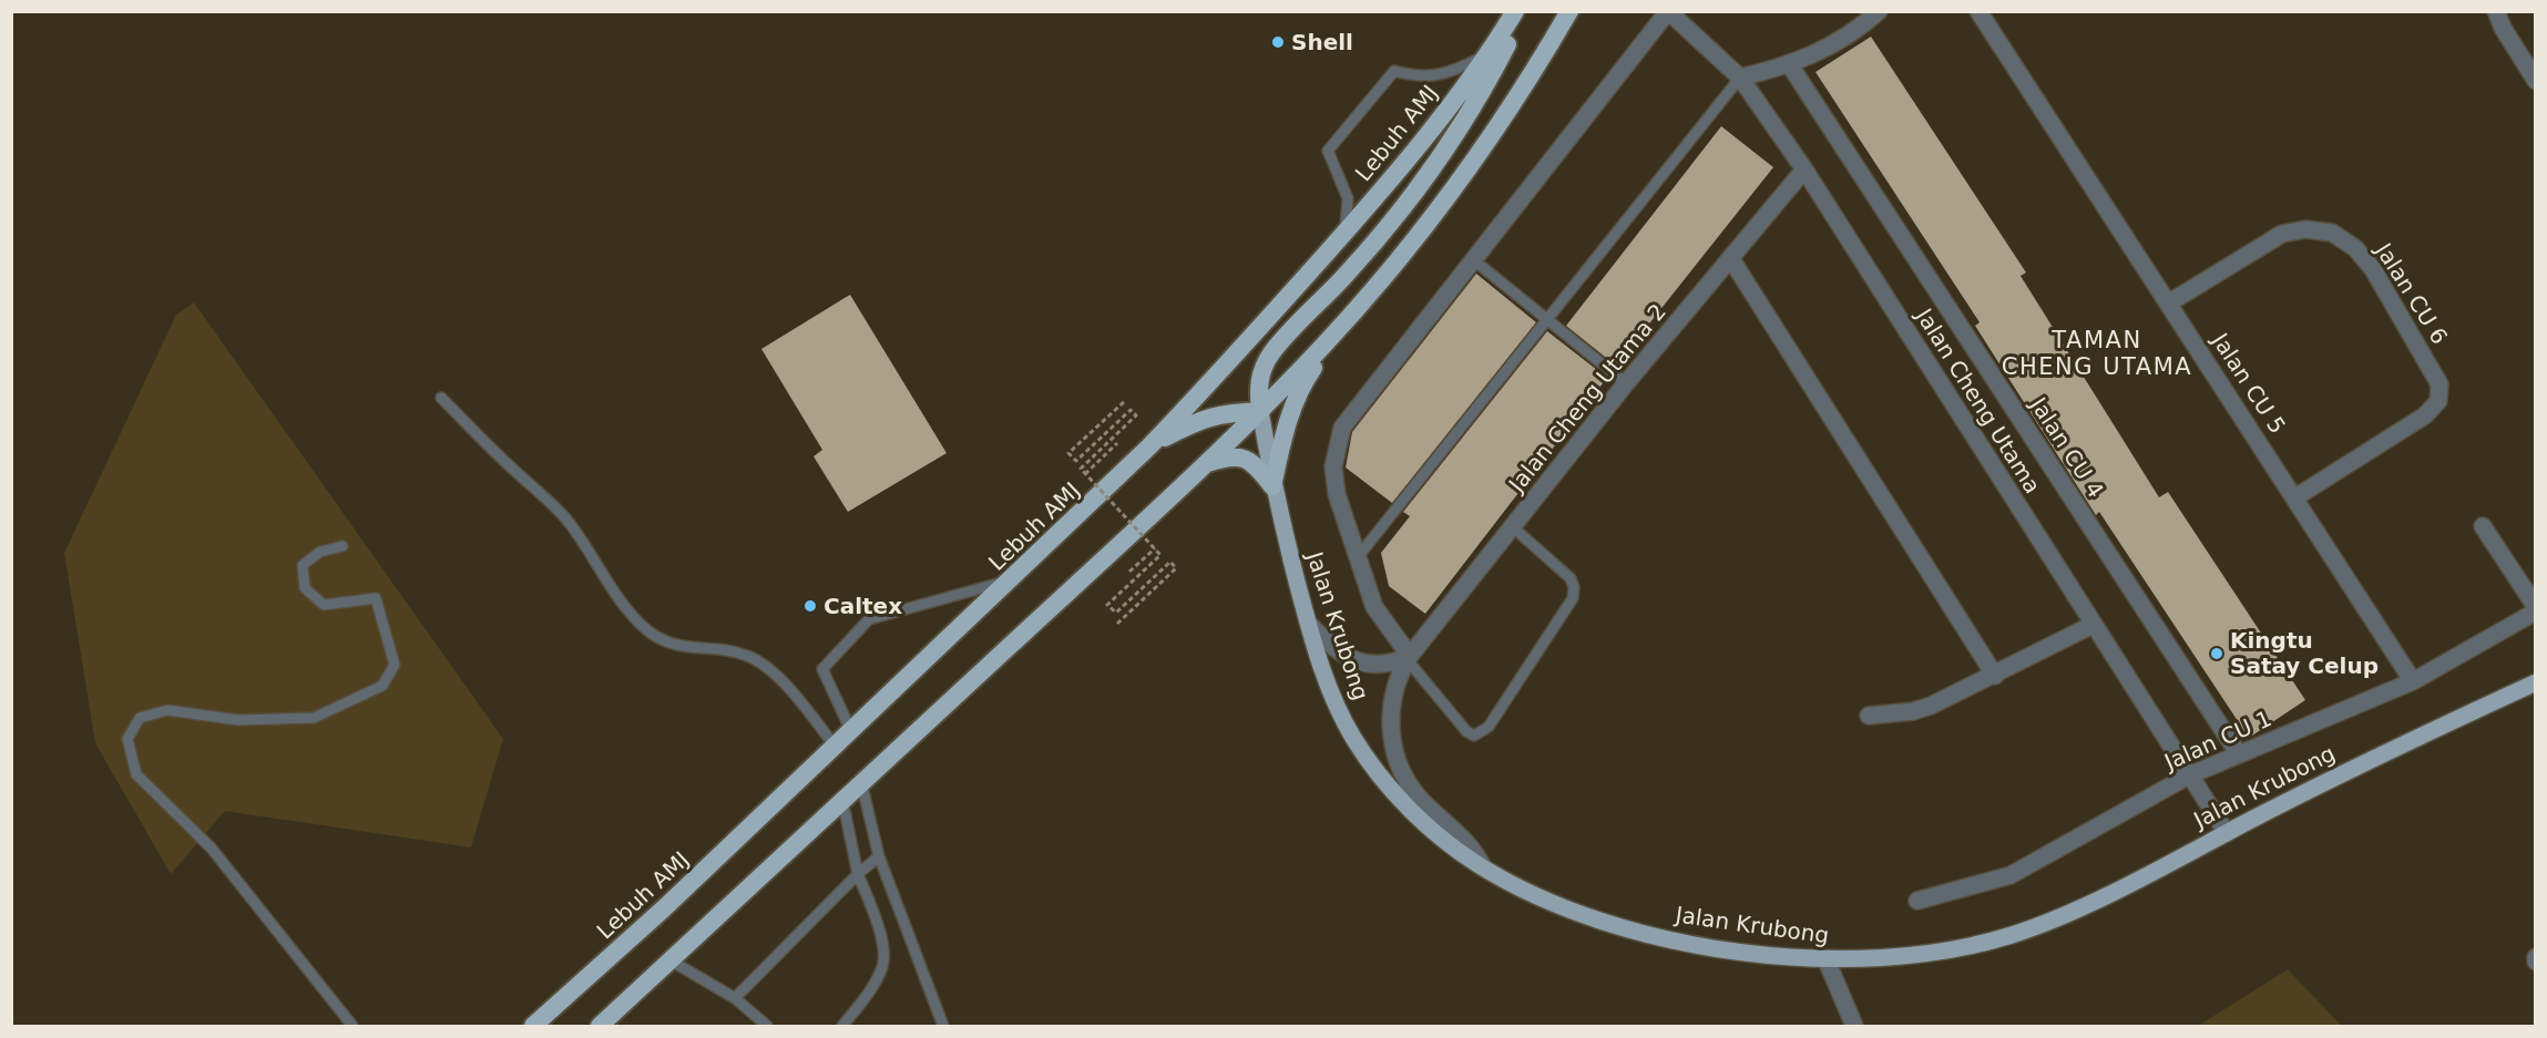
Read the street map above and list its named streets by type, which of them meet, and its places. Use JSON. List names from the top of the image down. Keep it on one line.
{"streets":{"highway":["Lebuh AMJ"],"main road":["Jalan Krubong"],"street":["Jalan CU 6","Jalan CU 5","Jalan Cheng Utama 2","Jalan Cheng Utama","Jalan CU 4","Jalan CU 1"]},"crossings":[["Jalan CU 6","Jalan CU 5"],["Jalan CU 5","Jalan CU 1"],["Jalan Cheng Utama 2","Jalan Cheng Utama"],["Jalan Cheng Utama 2","Jalan Krubong"],["Jalan Cheng Utama","Jalan Krubong"],["Jalan Cheng Utama","Jalan CU 1"],["Jalan CU 4","Jalan CU 1"]],"districts":["TAMAN CHENG UTAMA"],"places":["Shell","Caltex","Kingtu Satay Celup"]}
